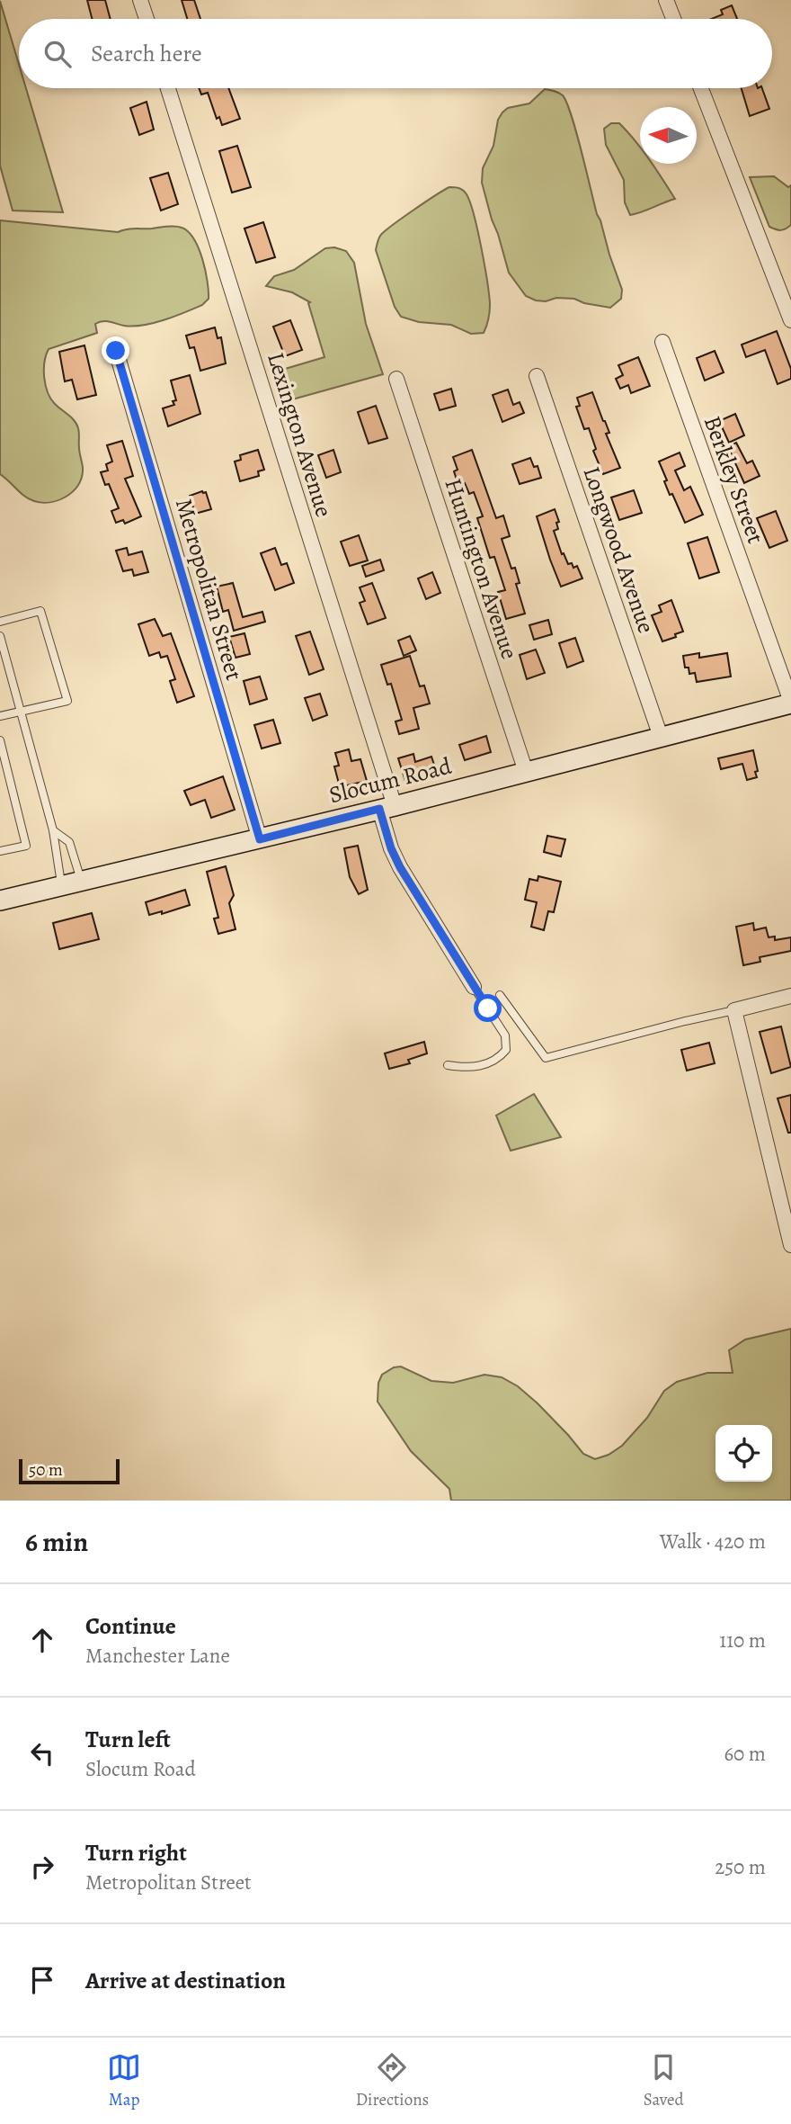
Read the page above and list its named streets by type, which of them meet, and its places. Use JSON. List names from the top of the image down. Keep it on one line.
{"streets":{"main road":["Slocum Road"],"street":["Lexington Avenue","Berkley Street","Longwood Avenue","Huntington Avenue","Metropolitan Street"]},"crossings":[["Lexington Avenue","Slocum Road"],["Berkley Street","Slocum Road"],["Longwood Avenue","Slocum Road"],["Huntington Avenue","Slocum Road"],["Metropolitan Street","Slocum Road"]],"scale_bar":"50 m","north":"left","page":{"search":"Search here","scale":"50 m","heading":["6 min","Walk · 420 m"],"list":[["Continue","Manchester Lane","110 m"],["Turn left","Slocum Road","60 m"],["Turn right","Metropolitan Street","250 m"],"Arrive at destination"],"nav":["Map","Directions","Saved"]}}
